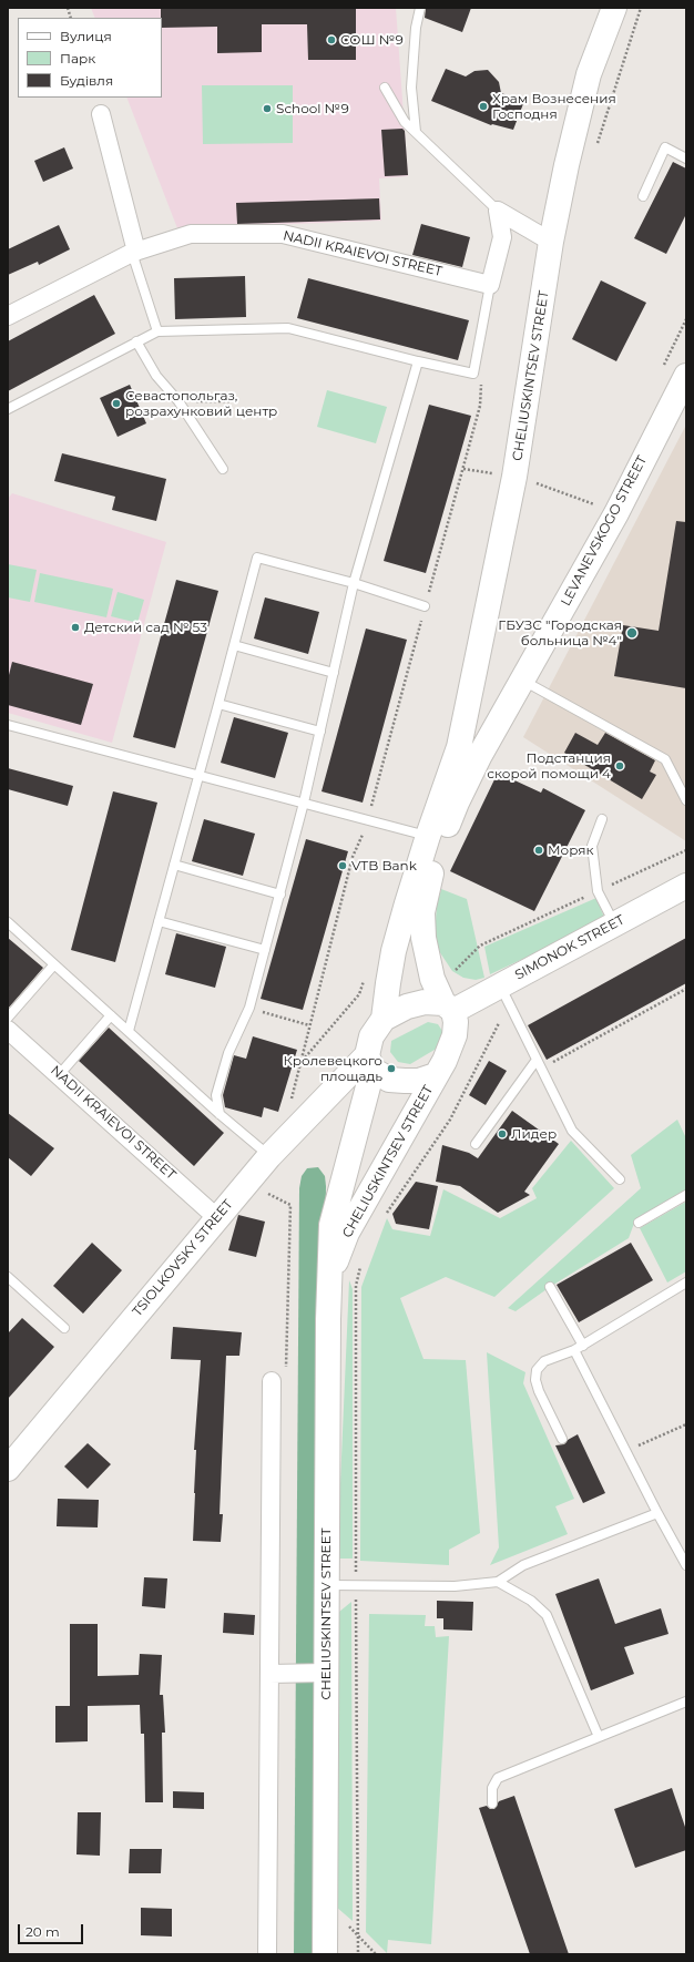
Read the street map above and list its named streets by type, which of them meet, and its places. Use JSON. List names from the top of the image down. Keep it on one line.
{"streets":{"main road":["CHELIUSKINTSEV STREET","LEVANEVSKOGO STREET","SIMONOK STREET","TSIOLKOVSKY STREET"],"street":["NADII KRAIEVOI STREET"]},"crossings":[["NADII KRAIEVOI STREET","TSIOLKOVSKY STREET"],["CHELIUSKINTSEV STREET","LEVANEVSKOGO STREET"],["CHELIUSKINTSEV STREET","SIMONOK STREET"],["CHELIUSKINTSEV STREET","TSIOLKOVSKY STREET"],["LEVANEVSKOGO STREET","SIMONOK STREET"],["LEVANEVSKOGO STREET","TSIOLKOVSKY STREET"],["SIMONOK STREET","TSIOLKOVSKY STREET"]],"places":["СОШ №9","Храм Вознесения Господня","School №9","Севастопольгаз, розрахунковий центр","Детский сад № 53","ГБУЗС \"Городская больница №4\"","Подстанция скорой помощи 4","Моряк","VTB Bank","Кролевецкого площадь","Лидер"],"legend":["Вулиця","Парк","Будівля"],"scale_bar":"20 m"}
